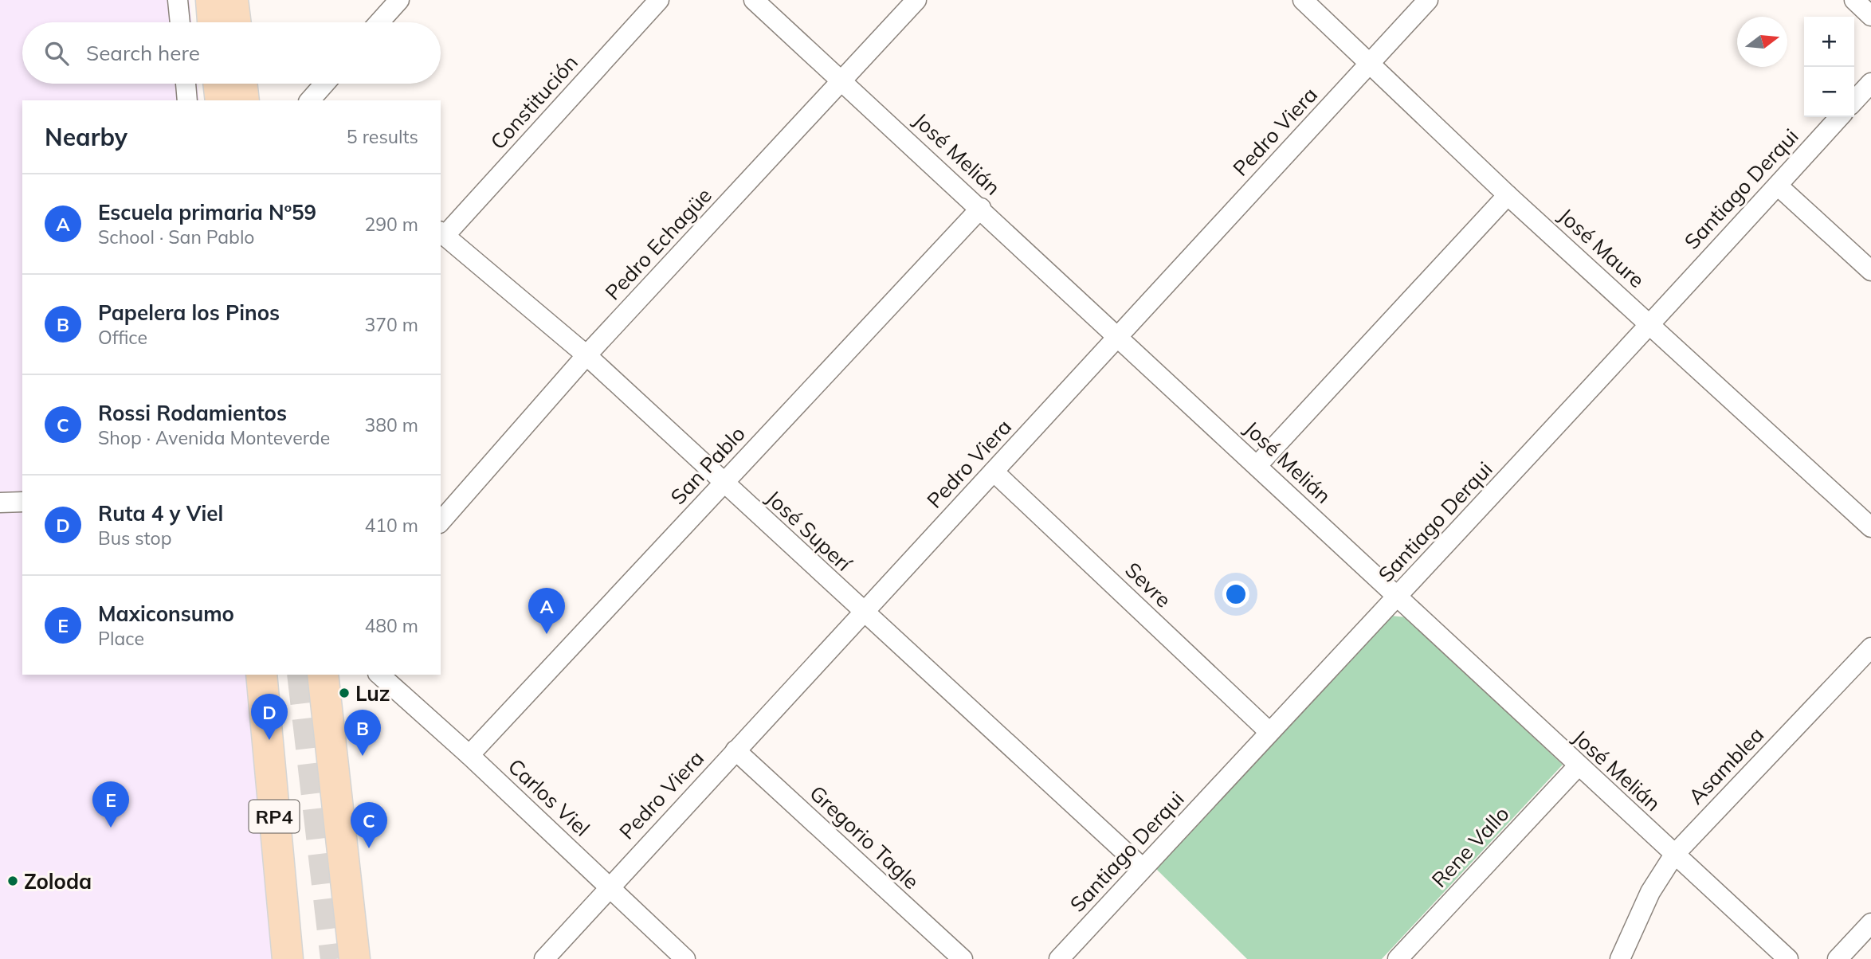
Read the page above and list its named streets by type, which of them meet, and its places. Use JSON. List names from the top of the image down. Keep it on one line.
{"streets":{"main road":["RP4"],"street":["Constitución","Pedro Viera","José Melián","Santiago Derqui","Pedro Echagüe","José Maure","San Pablo","José Superí","Sevre","Asamblea","Carlos Viel","Gregorio Tagle","Rene Vallo"]},"crossings":[["Constitución","José Superí"],["Pedro Viera","José Melián"],["Pedro Viera","José Maure"],["Pedro Viera","José Superí"],["Pedro Viera","Sevre"],["Pedro Viera","Carlos Viel"],["Pedro Viera","Gregorio Tagle"],["José Melián","Santiago Derqui"],["José Melián","Pedro Echagüe"],["José Melián","San Pablo"],["José Melián","Asamblea"],["José Melián","Rene Vallo"],["Santiago Derqui","José Maure"],["Santiago Derqui","José Superí"],["Santiago Derqui","Sevre"],["Pedro Echagüe","José Superí"],["San Pablo","José Superí"],["San Pablo","Carlos Viel"]],"places":["Luz","Zoloda"],"north":"right","page":{"map_buttons":["+","−"],"search":"Search here","heading":["Nearby","5 results"],"list":[{"mark":"A","name":"Escuela primaria Nº59","note":"School · San Pablo","value":"290 m"},{"mark":"B","name":"Papelera los Pinos","note":"Office","value":"370 m"},{"mark":"C","name":"Rossi Rodamientos","note":"Shop · Avenida Monteverde","value":"380 m"},{"mark":"D","name":"Ruta 4 y Viel","note":"Bus stop","value":"410 m"},{"mark":"E","name":"Maxiconsumo","note":"Place","value":"480 m"}],"pins":["A","D","B","E","C"]}}
